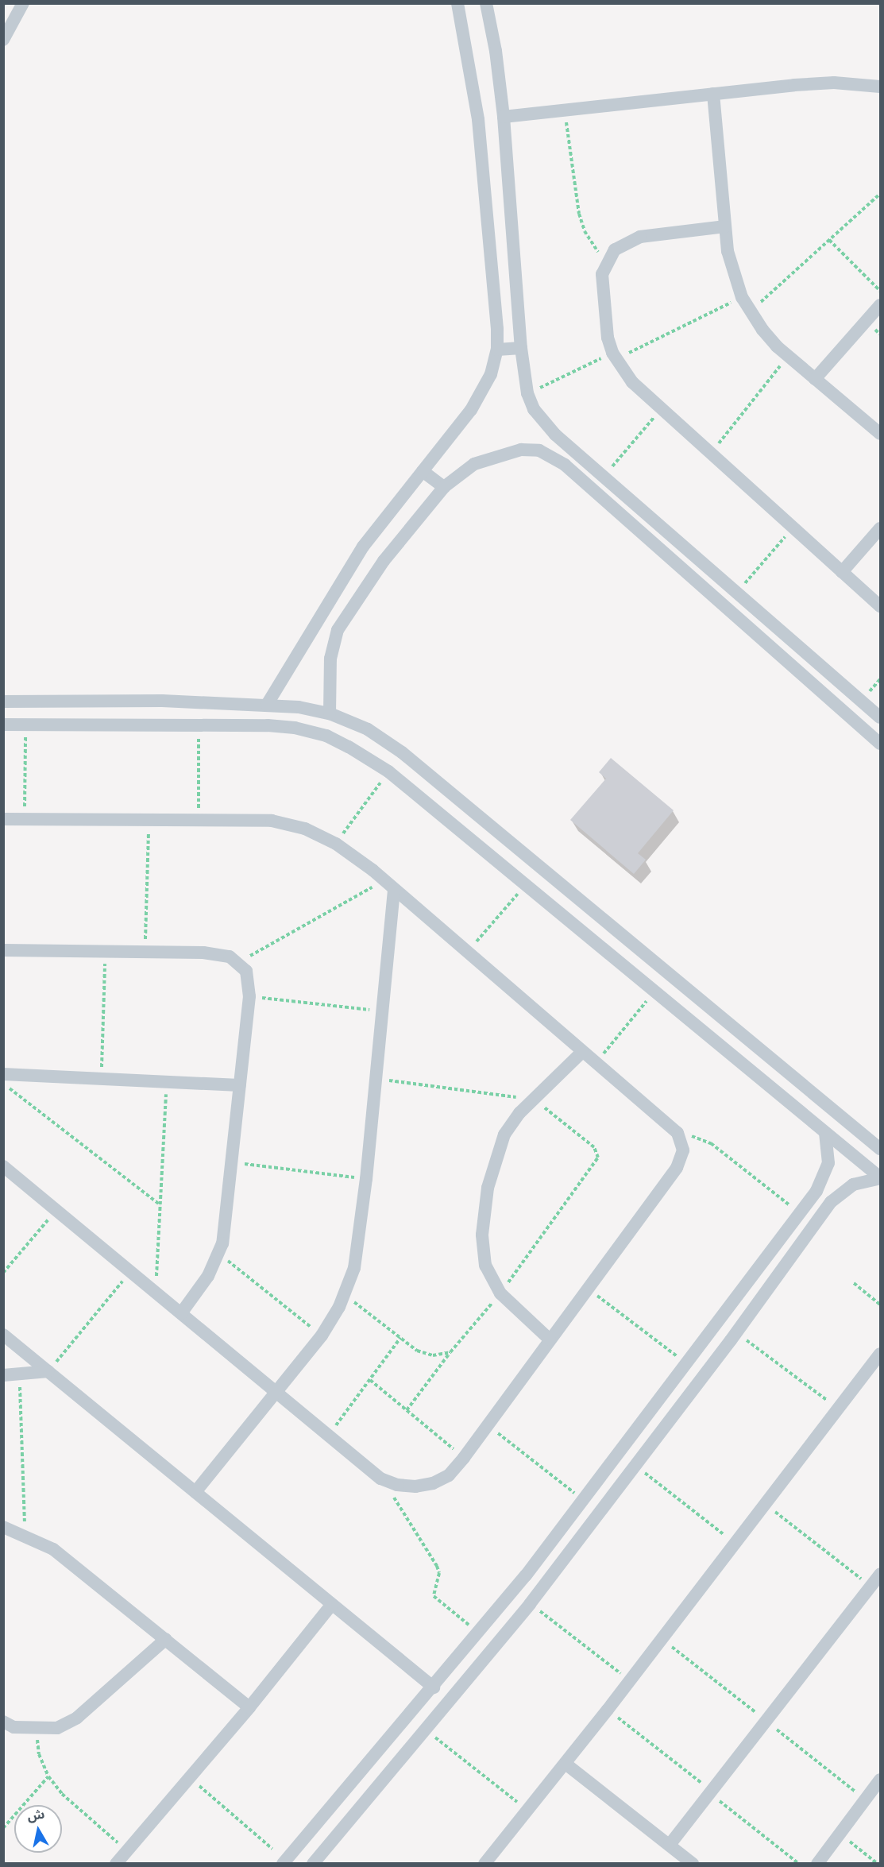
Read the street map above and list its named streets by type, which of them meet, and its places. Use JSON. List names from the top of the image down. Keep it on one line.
{"north":"top"}
